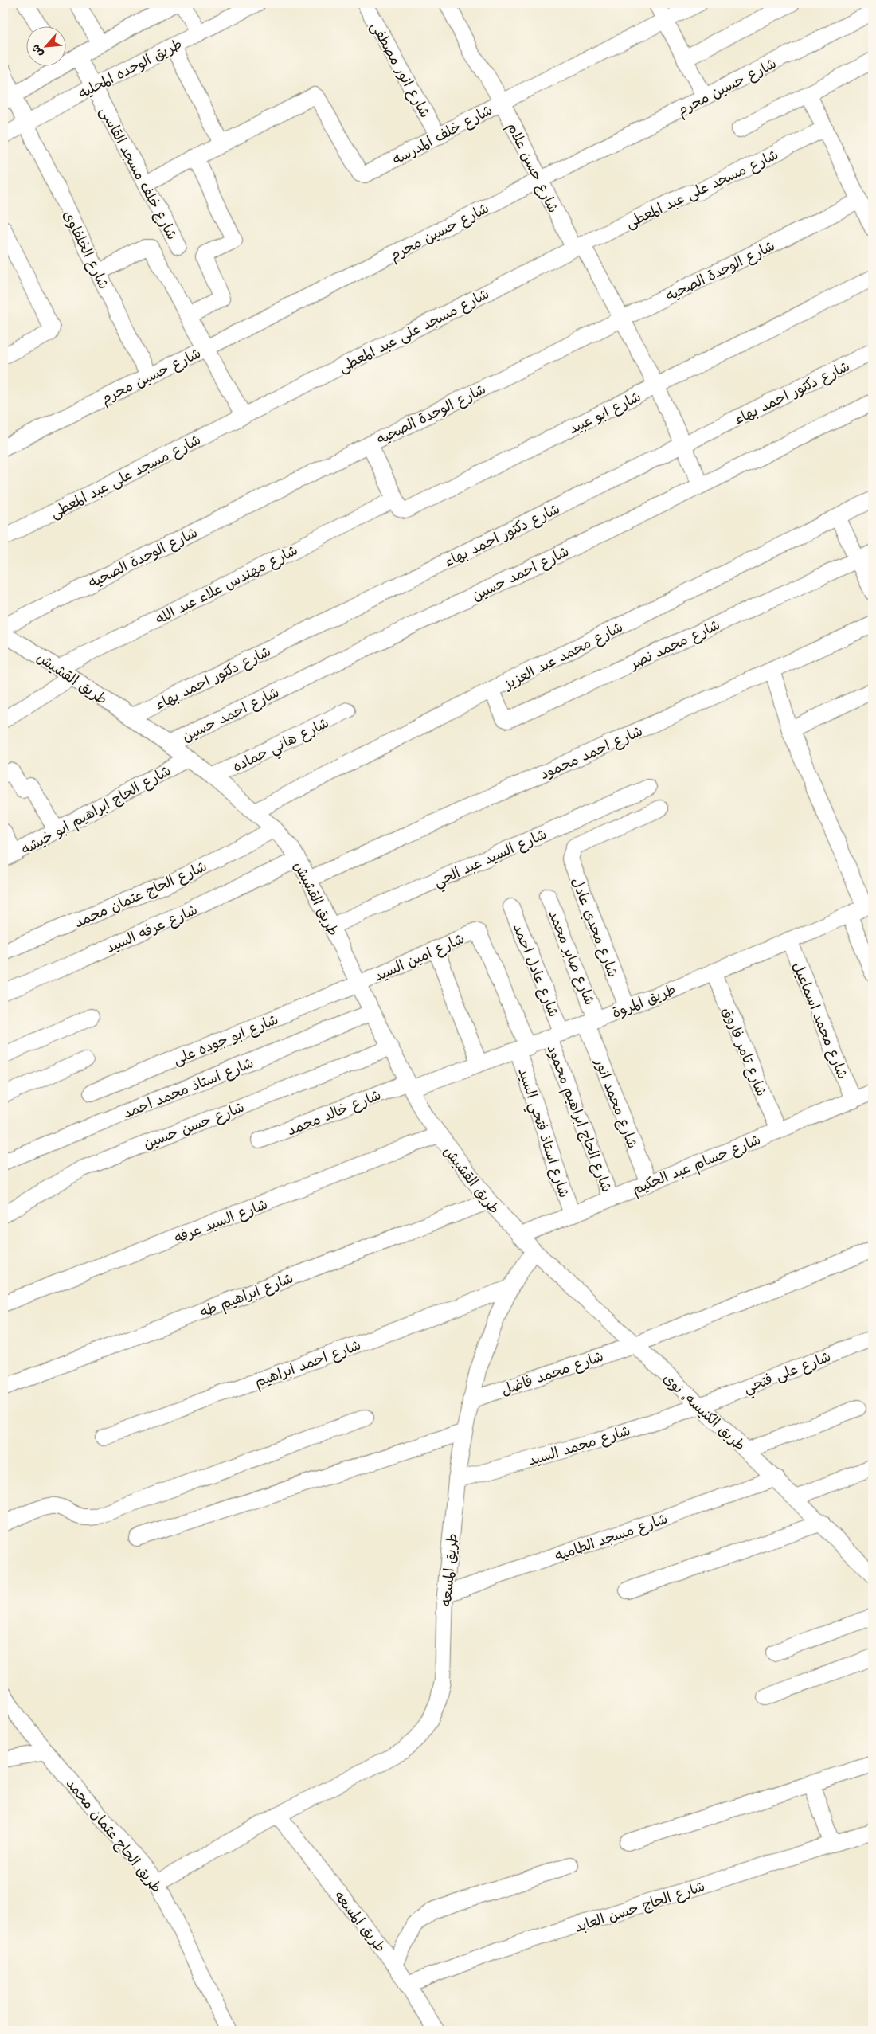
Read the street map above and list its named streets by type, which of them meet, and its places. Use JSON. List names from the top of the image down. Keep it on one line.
{"streets":{"street":["طريق الوحده المحليه","شارع انور مصطفى","شارع حسين محرم","شارع خلف المدرسه","شارع حسن علام","شارع خلف مسجد القاسى","شارع مسجد على عبد المعطى","شارع الخلفاوى","شارع الوحدة الصحيه","شارع دكتور احمد بهاء","شارع ابو عبيد","شارع احمد حسين","شارع مهندس علاء عبد الله","شارع محمد نصر","شارع محمد عبد العزيز","طريق القشيش","شارع هاني حماده","شارع احمد محمود","شارع الحاج ابراهيم ابو خيشه","شارع السيد عبد الحي","شارع الحاج عتمان محمد","شارع مجدي عادل","شارع عرفه السيد","شارع امين السيد","شارع صابر محمد","شارع عادل احمد","طريق المروة","شارع محمد اسماعيل","شارع ابو جوده على","شارع تامر فاروق","شارع استاذ محمد احمد","شارع محمد انور","شارع خالد محمد","شارع الحاج ابراهيم محمود","شارع حسن حسين","شارع استاذ فتحي السيد","شارع حسام عبد الحكيم","شارع السيد عرفه","شارع ابراهيم طه","شارع احمد ابراهيم","شارع على فتحي","شارع محمد فاضل","طريق الكنيسه, نوى","شارع محمد السيد","شارع مسجد الطاميه","طريق المسعه","طريق الحاج عثمان محمد","شارع الحاج حسن العابد"]},"crossings":[["طريق الوحده المحليه","شارع خلف مسجد القاسى"],["طريق الوحده المحليه","شارع الخلفاوى"],["شارع انور مصطفى","شارع خلف المدرسه"],["شارع حسين محرم","شارع حسن علام"],["شارع حسين محرم","شارع الخلفاوى"],["شارع خلف المدرسه","شارع حسن علام"],["شارع حسن علام","شارع مسجد على عبد المعطى"],["شارع حسن علام","شارع الوحدة الصحيه"],["شارع حسن علام","شارع دكتور احمد بهاء"],["شارع حسن علام","شارع ابو عبيد"],["شارع حسن علام","شارع احمد حسين"],["شارع الوحدة الصحيه","شارع ابو عبيد"],["شارع دكتور احمد بهاء","طريق القشيش"],["شارع ابو عبيد","شارع مهندس علاء عبد الله"],["شارع احمد حسين","طريق القشيش"],["شارع مهندس علاء عبد الله","طريق القشيش"],["شارع محمد نصر","شارع محمد عبد العزيز"],["شارع محمد عبد العزيز","طريق القشيش"],["طريق القشيش","شارع هاني حماده"],["طريق القشيش","شارع احمد محمود"],["طريق القشيش","شارع الحاج ابراهيم ابو خيشه"],["طريق القشيش","شارع السيد عبد الحي"],["طريق القشيش","شارع الحاج عتمان محمد"],["طريق القشيش","شارع عرفه السيد"],["طريق القشيش","شارع امين السيد"],["طريق القشيش","طريق المروة"],["طريق القشيش","شارع ابو جوده على"],["طريق القشيش","شارع استاذ محمد احمد"],["طريق القشيش","شارع خالد محمد"],["طريق القشيش","شارع حسن حسين"],["طريق القشيش","شارع حسام عبد الحكيم"],["طريق القشيش","شارع السيد عرفه"],["طريق القشيش","شارع ابراهيم طه"],["طريق القشيش","طريق الكنيسه, نوى"],["طريق القشيش","طريق المسعه"],["شارع مجدي عادل","طريق المروة"],["شارع امين السيد","شارع ابو جوده على"],["شارع امين السيد","شارع استاذ فتحي السيد"],["شارع صابر محمد","طريق المروة"],["شارع صابر محمد","شارع محمد انور"],["شارع عادل احمد","طريق المروة"],["شارع عادل احمد","شارع الحاج ابراهيم محمود"],["طريق المروة","شارع محمد اسماعيل"],["طريق المروة","شارع تامر فاروق"],["طريق المروة","شارع محمد انور"],["طريق المروة","شارع خالد محمد"],["طريق المروة","شارع الحاج ابراهيم محمود"],["طريق المروة","شارع استاذ فتحي السيد"],["شارع محمد اسماعيل","شارع حسام عبد الحكيم"],["شارع تامر فاروق","شارع حسام عبد الحكيم"],["شارع محمد انور","شارع حسام عبد الحكيم"],["شارع الحاج ابراهيم محمود","شارع حسام عبد الحكيم"],["شارع استاذ فتحي السيد","شارع حسام عبد الحكيم"],["شارع احمد ابراهيم","طريق المسعه"],["شارع على فتحي","طريق الكنيسه, نوى"],["شارع على فتحي","شارع محمد السيد"],["شارع محمد فاضل","طريق الكنيسه, نوى"],["شارع محمد فاضل","طريق المسعه"],["طريق الكنيسه, نوى","شارع محمد السيد"],["طريق الكنيسه, نوى","شارع مسجد الطاميه"],["طريق الكنيسه, نوى","طريق المسعه"],["شارع محمد السيد","طريق المسعه"],["شارع مسجد الطاميه","طريق المسعه"],["طريق المسعه","طريق الحاج عثمان محمد"],["طريق المسعه","شارع الحاج حسن العابد"]],"north":"bottom left"}
